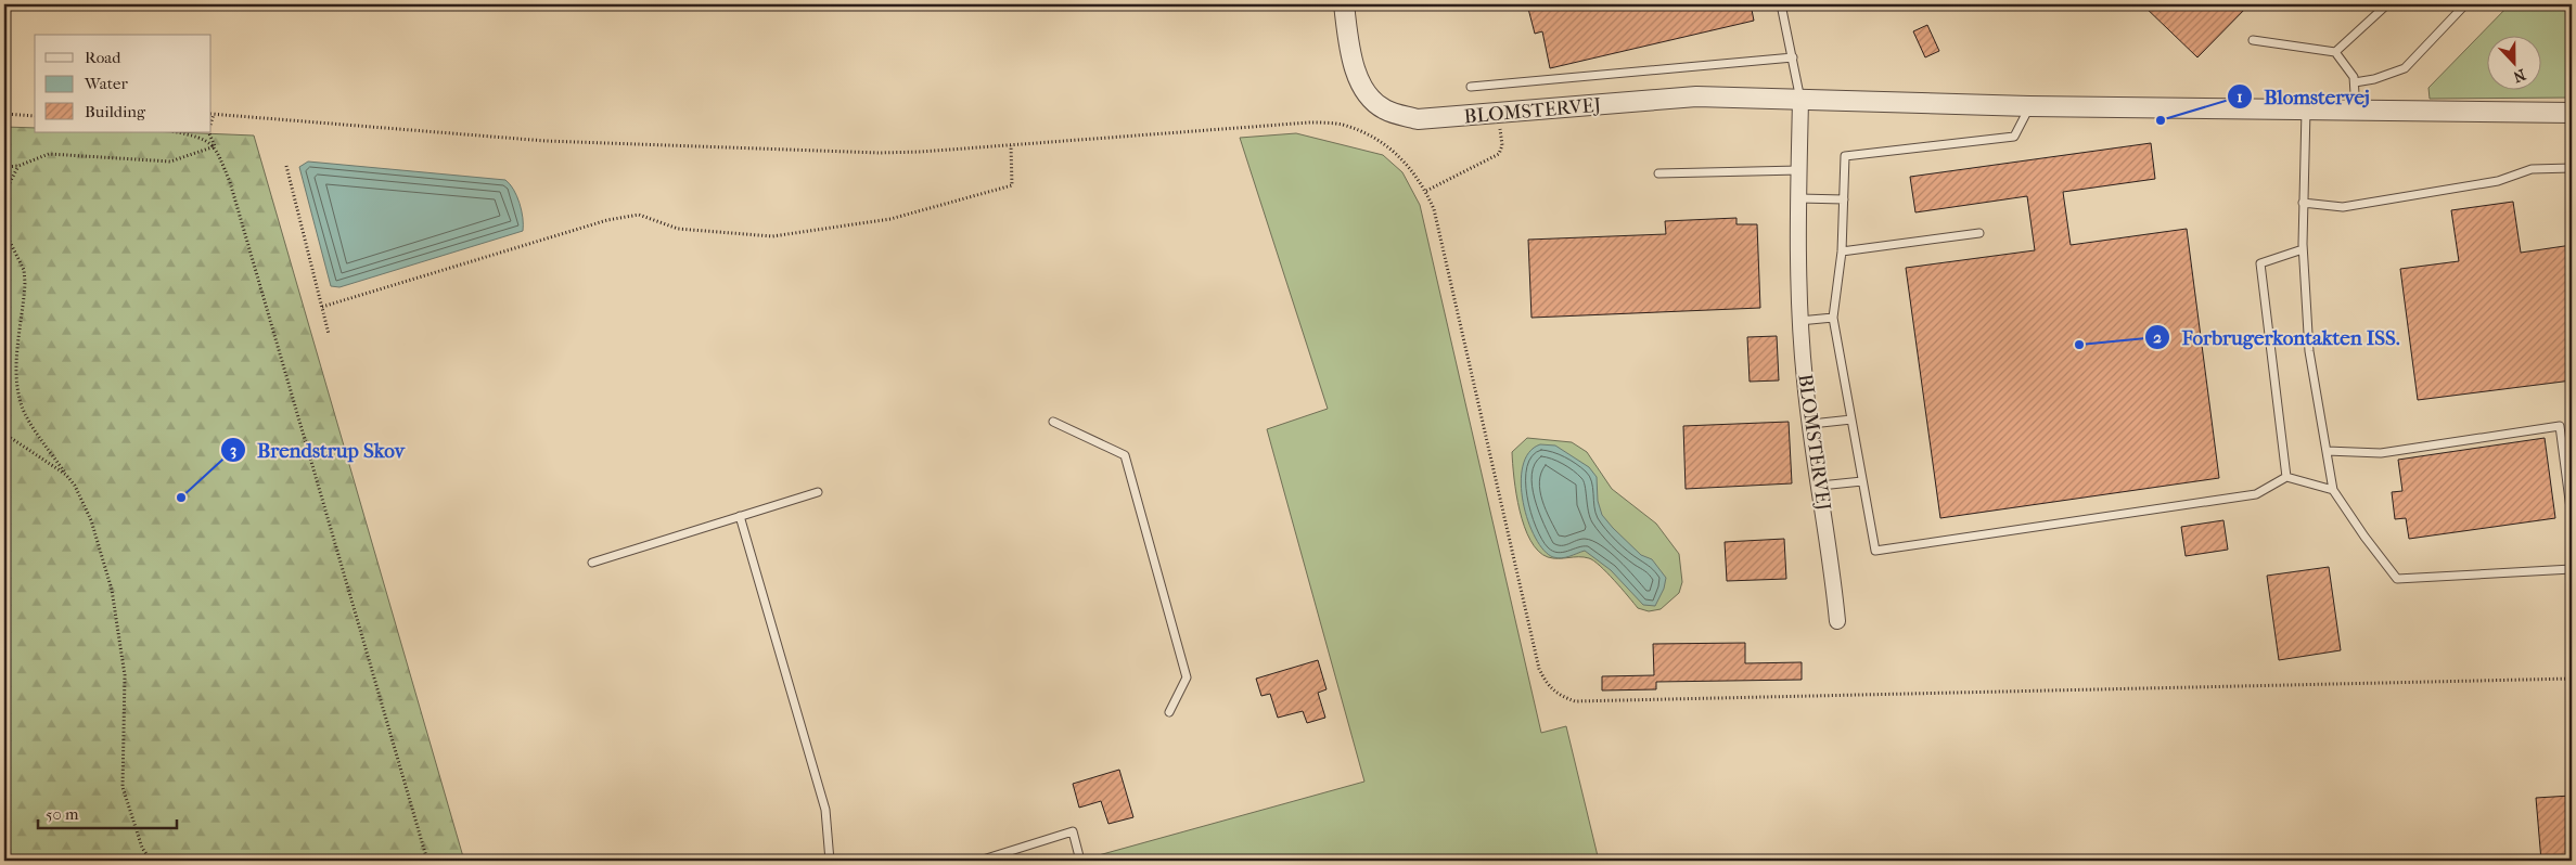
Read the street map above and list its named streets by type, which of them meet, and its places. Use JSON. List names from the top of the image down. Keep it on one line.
{"streets":{"street":["BLOMSTERVEJ"]},"places":["Blomstervej","Forbrugerkontakten ISS.","Brendstrup Skov"],"legend":["Road","Water","Building"],"scale_bar":"50 m","north":"bottom"}
